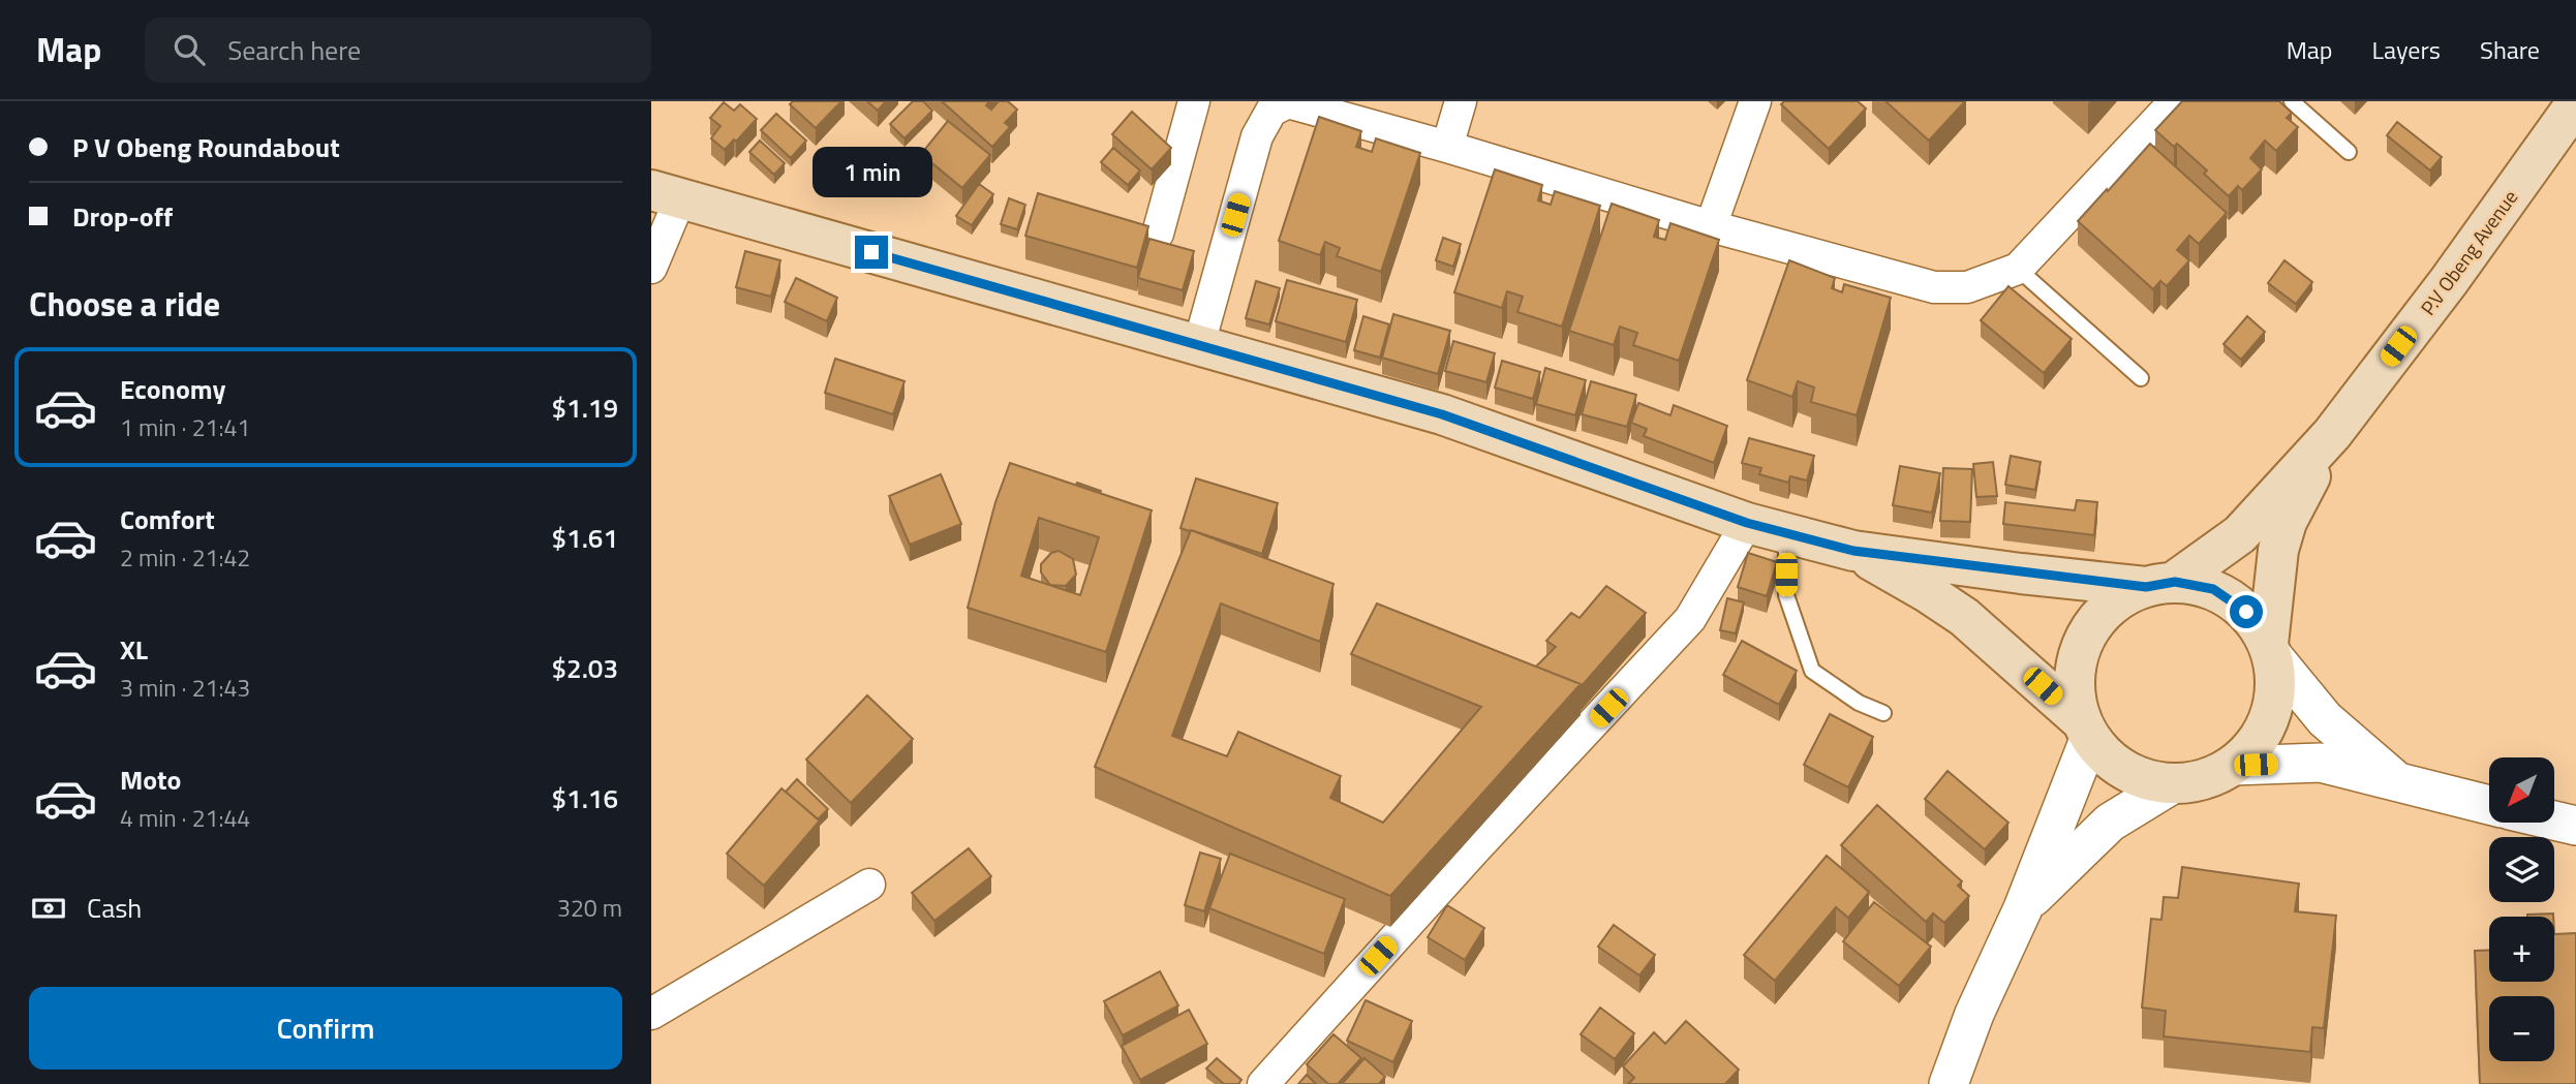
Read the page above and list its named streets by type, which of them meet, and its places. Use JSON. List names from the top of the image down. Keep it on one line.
{"streets":{"main road":["P.V Obeng Avenue"]},"north":"bottom left","page":{"header":"Map","search":"Search here","nav":["Map","Layers","Share"],"banner":["P V Obeng Roundabout","Drop-off"],"bubble":"1 min","heading":"Choose a ride","list":[{"name":"Economy","note":"1 min · 21:41","value":"$1.19"},{"name":"Comfort","note":"2 min · 21:42","value":"$1.61"},{"name":"XL","note":"3 min · 21:43","value":"$2.03"},{"name":"Moto","note":"4 min · 21:44","value":"$1.16"}],"map_buttons":["+","−"],"pay":["Cash","320 m"],"buttons":"Confirm"}}
